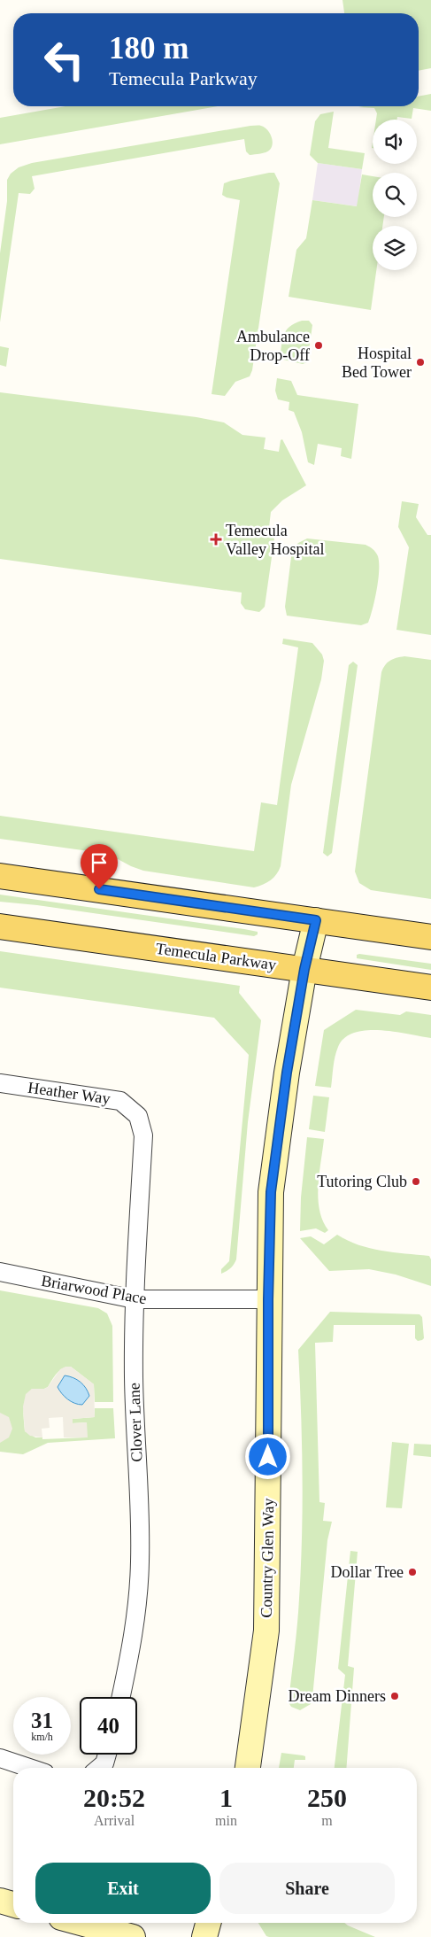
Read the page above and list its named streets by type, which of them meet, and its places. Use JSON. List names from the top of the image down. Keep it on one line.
{"streets":{"main road":["Temecula Parkway"],"street":["Heather Way","Briarwood Place","Clover Lane","Country Glen Way"]},"crossings":[["Temecula Parkway","Country Glen Way"],["Heather Way","Clover Lane"],["Briarwood Place","Clover Lane"],["Briarwood Place","Country Glen Way"]],"places":{"other":["Ambulance Drop-Off","Hospital Bed Tower","Tutoring Club","Dollar Tree","Dream Dinners"],"health":["Temecula Valley Hospital"]},"page":{"turn":["180 m","Temecula Parkway"],"speed":"31 km/h","limit":"40","eta":["20:52","Arrival","1","min","250","m"],"buttons":["Exit","Share"]}}
